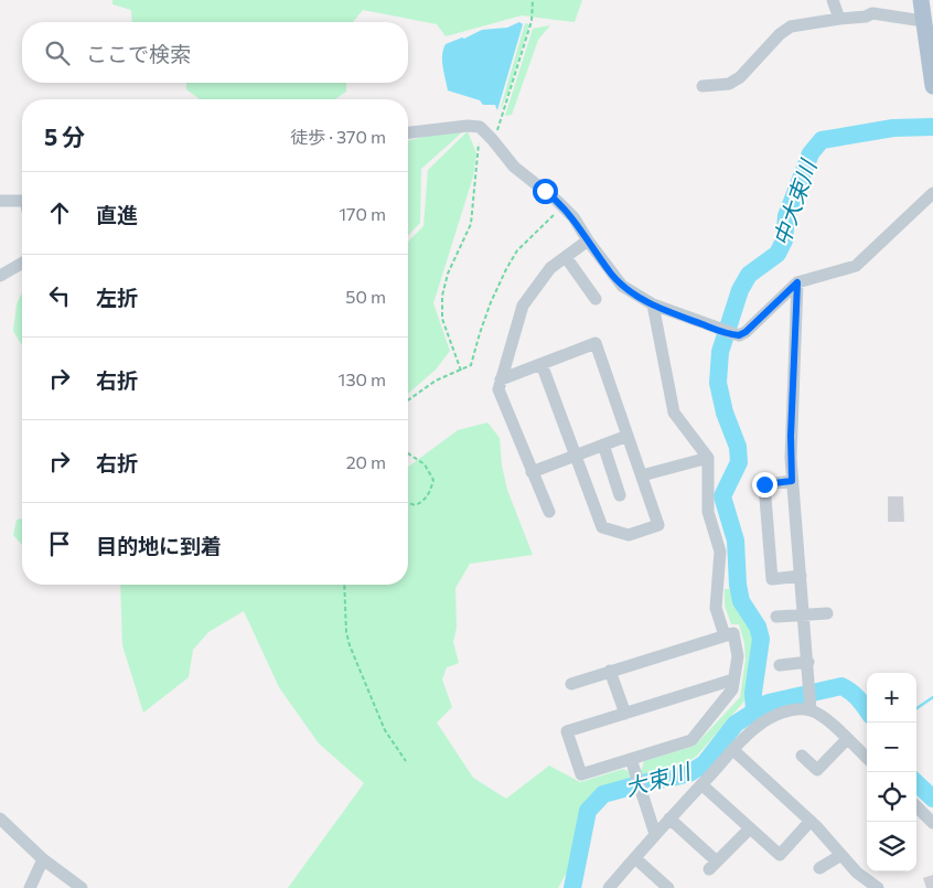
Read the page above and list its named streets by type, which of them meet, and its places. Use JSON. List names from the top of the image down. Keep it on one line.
{"water":["中大束川","大束川"],"page":{"search":"ここで検索","heading":["5 分","徒歩 · 370 m"],"list":[["直進","170 m"],["左折","50 m"],["右折","130 m"],["右折","20 m"],"目的地に到着"],"map_buttons":["+","−"]}}
